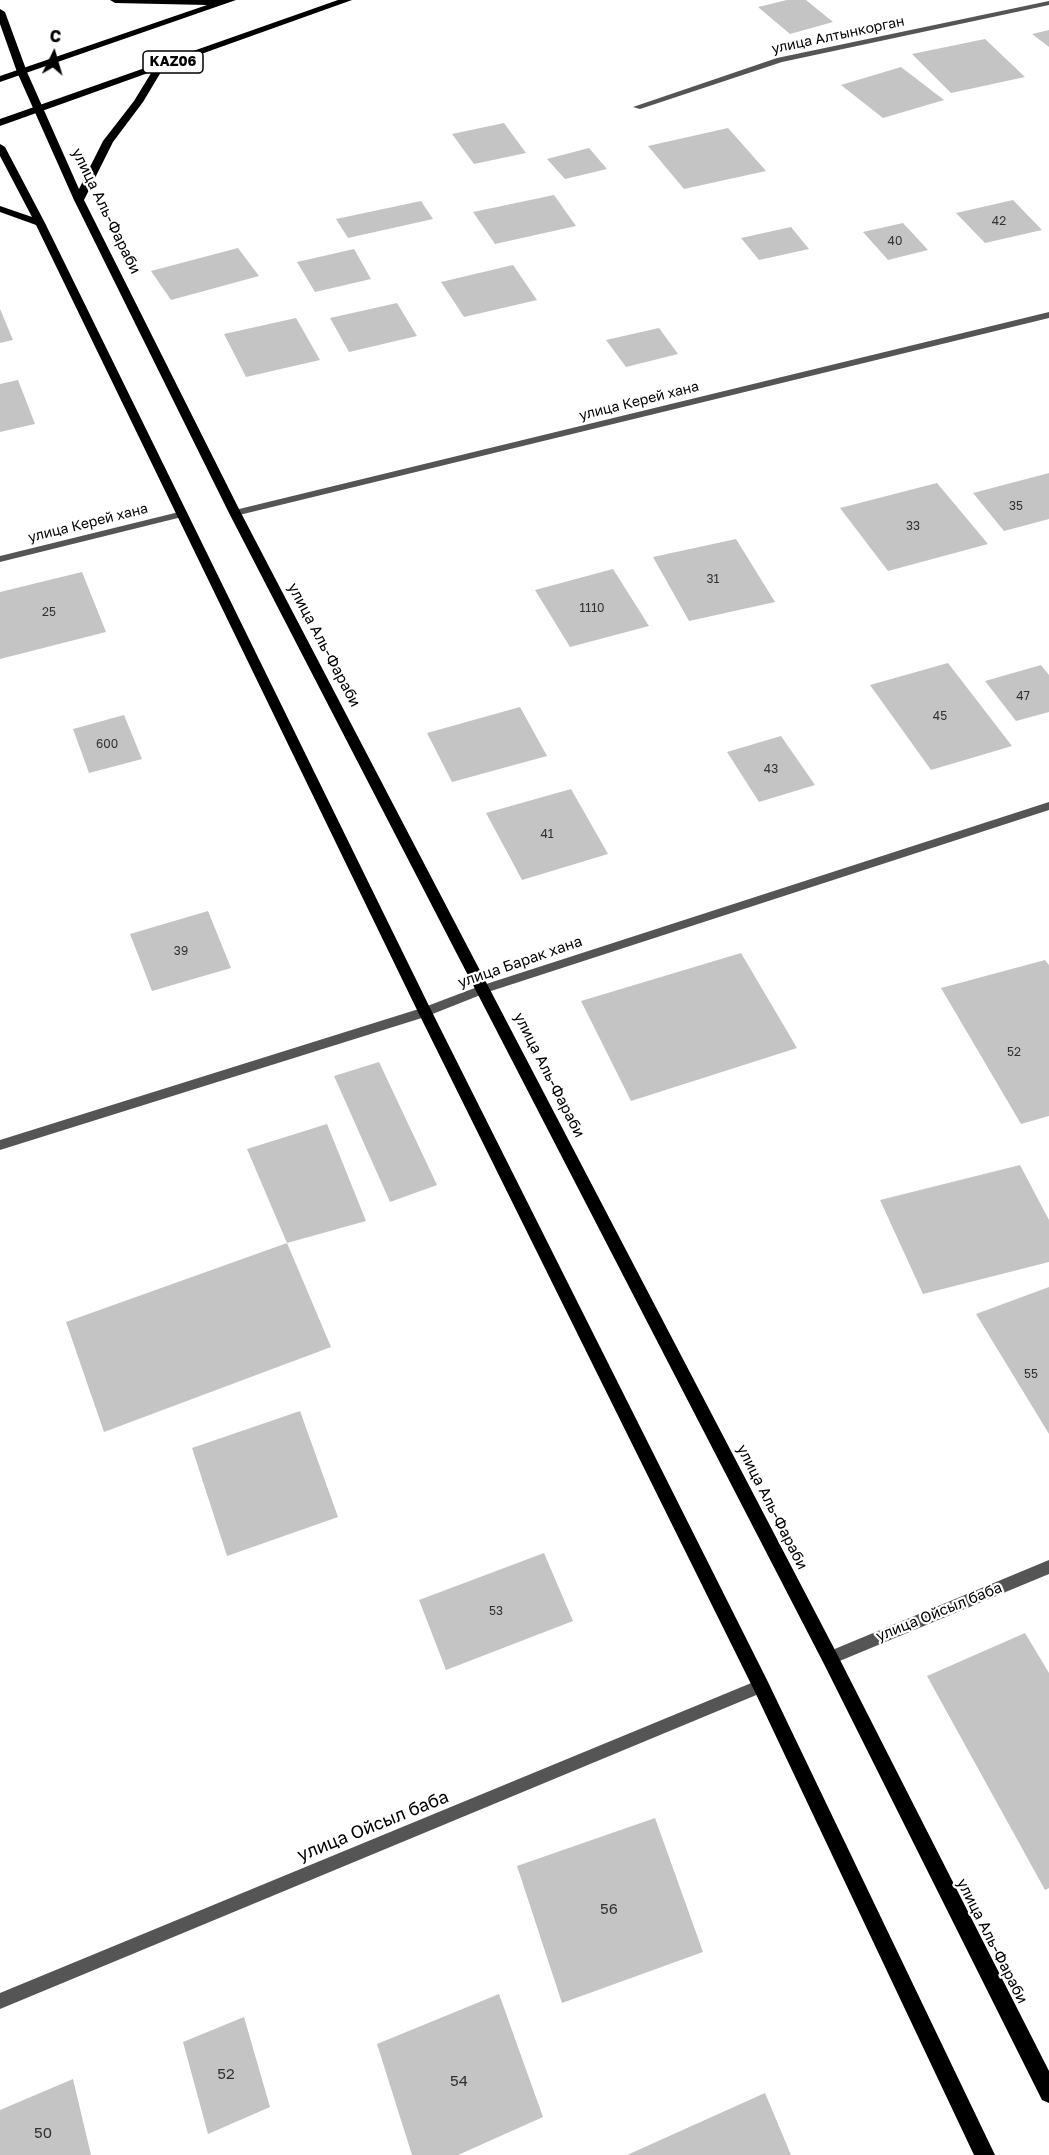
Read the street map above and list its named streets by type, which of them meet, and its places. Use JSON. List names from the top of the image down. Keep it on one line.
{"streets":{"highway":["KАZ06"],"main road":["улица Аль-Фараби"],"street":["улица Алтынкорган","улица Керей хана","улица Барак хана","улица Ойсыл баба"]},"crossings":[["KАZ06","улица Аль-Фараби"],["улица Аль-Фараби","улица Керей хана"],["улица Аль-Фараби","улица Барак хана"],["улица Аль-Фараби","улица Ойсыл баба"]],"house_numbers":["42","40","35","33","31","1110","25","47","45","600","43","41","39","52","55","53","56","52","54","50"],"north":"top"}
